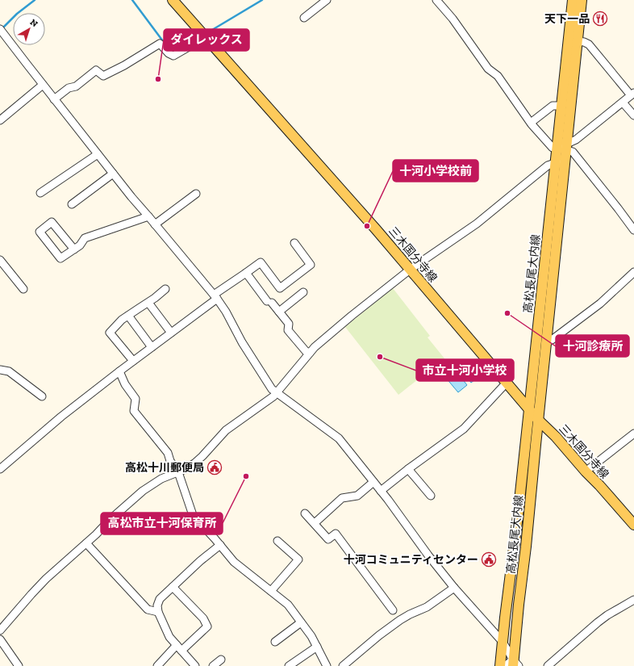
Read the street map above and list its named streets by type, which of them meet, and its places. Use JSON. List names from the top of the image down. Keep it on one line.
{"streets":{"main road":["三木国分寺線","高松長尾大内線"]},"crossings":[["三木国分寺線","高松長尾大内線"]],"places":{"restaurant":["天下一品"],"other":["ダイレックス","十河小学校前","十河診療所","市立十河小学校","高松市立十河保育所"],"public building":["高松十川郵便局","十河コミュニティセンター"]},"north":"top right"}
